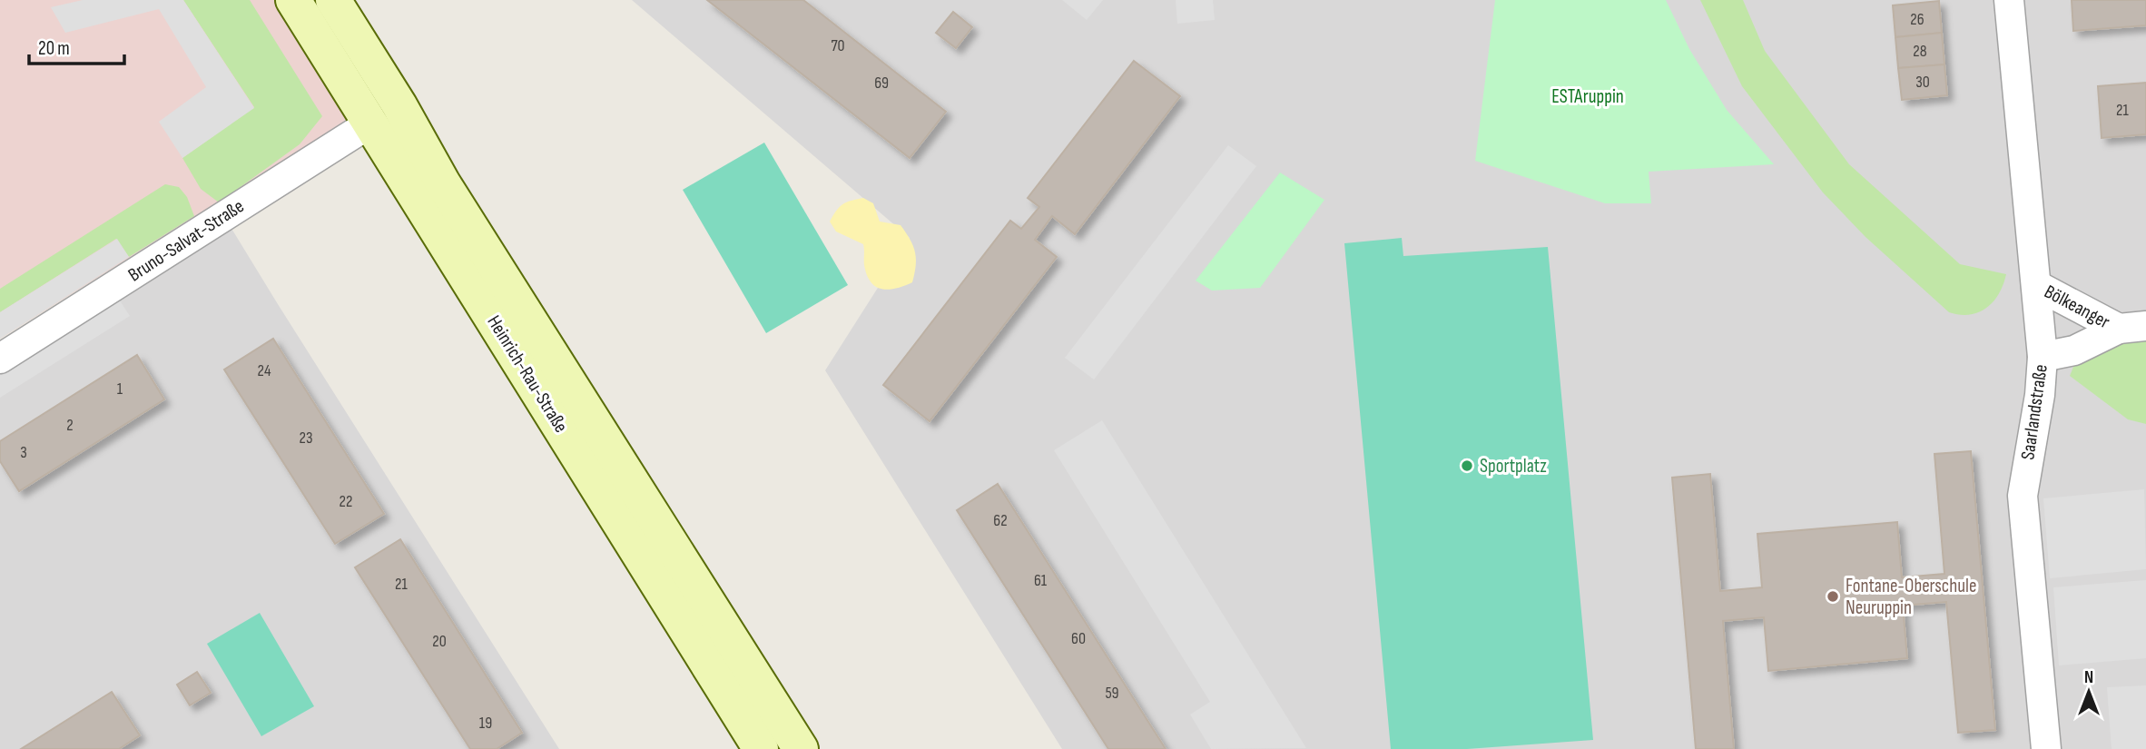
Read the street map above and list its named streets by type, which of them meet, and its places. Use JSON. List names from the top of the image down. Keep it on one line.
{"streets":{"main road":["Heinrich-Rau-Straße"],"street":["Bruno-Salvat-Straße","Bölkeanger","Saarlandstraße"]},"crossings":[["Bruno-Salvat-Straße","Heinrich-Rau-Straße"],["Bölkeanger","Saarlandstraße"]],"parks":["ESTAruppin"],"places":["Sportplatz","Fontane-Oberschule Neuruppin"],"house_numbers":["26","70","28","30","69","21","24","1","2","23","3","22","62","61","21","60","20","59","19"],"scale_bar":"20 m","north":"top"}
